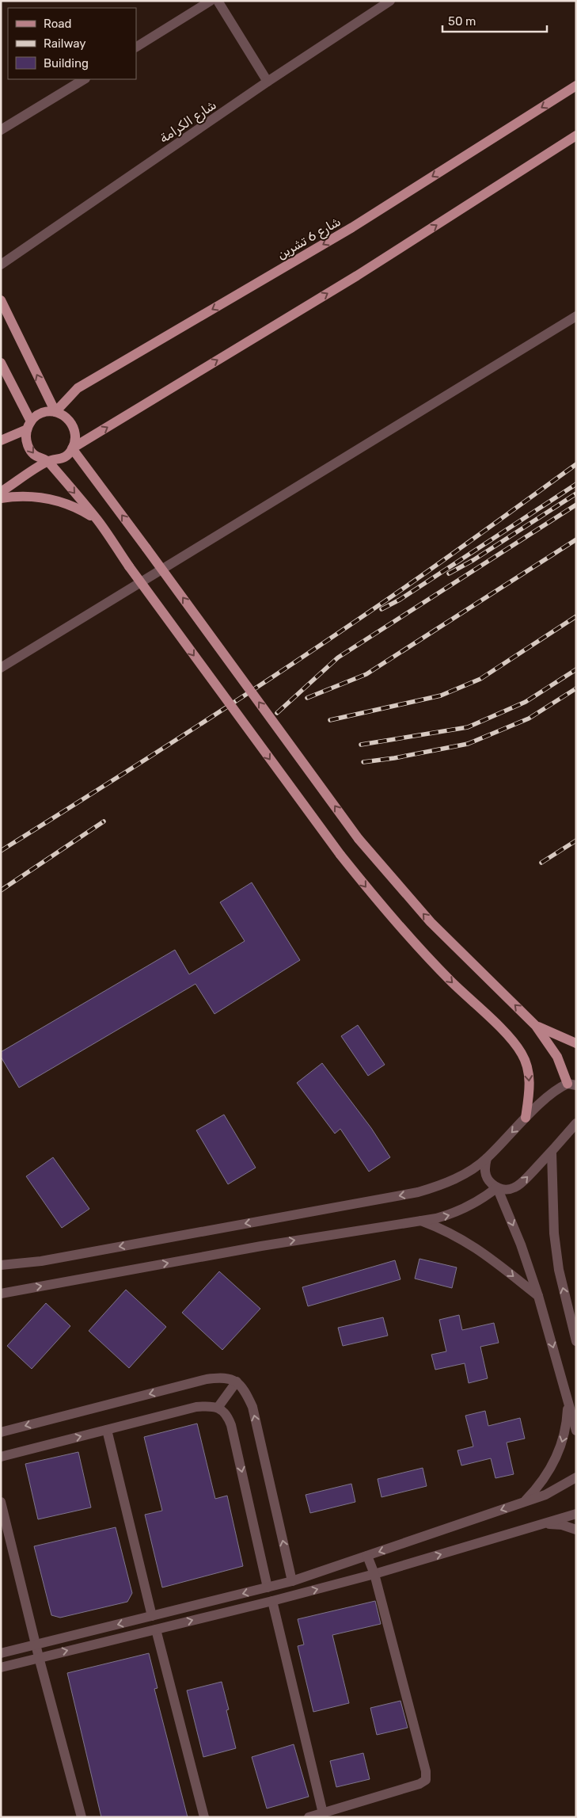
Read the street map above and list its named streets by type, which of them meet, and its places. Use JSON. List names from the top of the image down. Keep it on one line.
{"streets":{"main road":["شارع 6 تشرين"],"street":["شارع الكرامة"]},"legend":["Road","Railway","Building"],"scale_bar":"50 m"}
